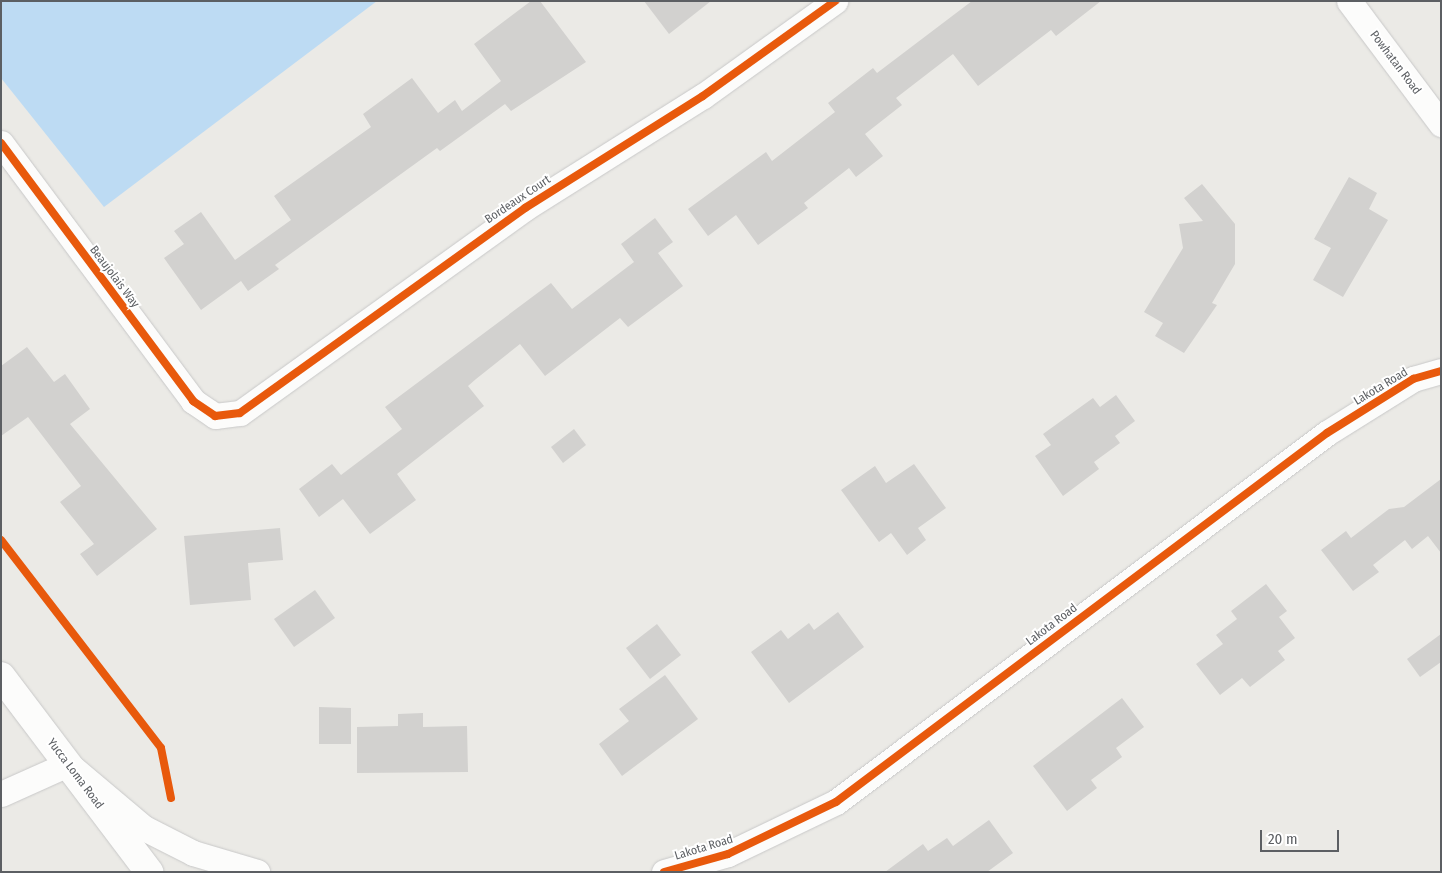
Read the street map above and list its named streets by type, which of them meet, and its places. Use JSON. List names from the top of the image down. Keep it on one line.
{"streets":{"main road":["Yucca Loma Road"],"street":["Powhatan Road","Bordeaux Court","Beaujolais Way","Lakota Road"]},"crossings":[["Bordeaux Court","Beaujolais Way"]],"scale_bar":"20 m"}
